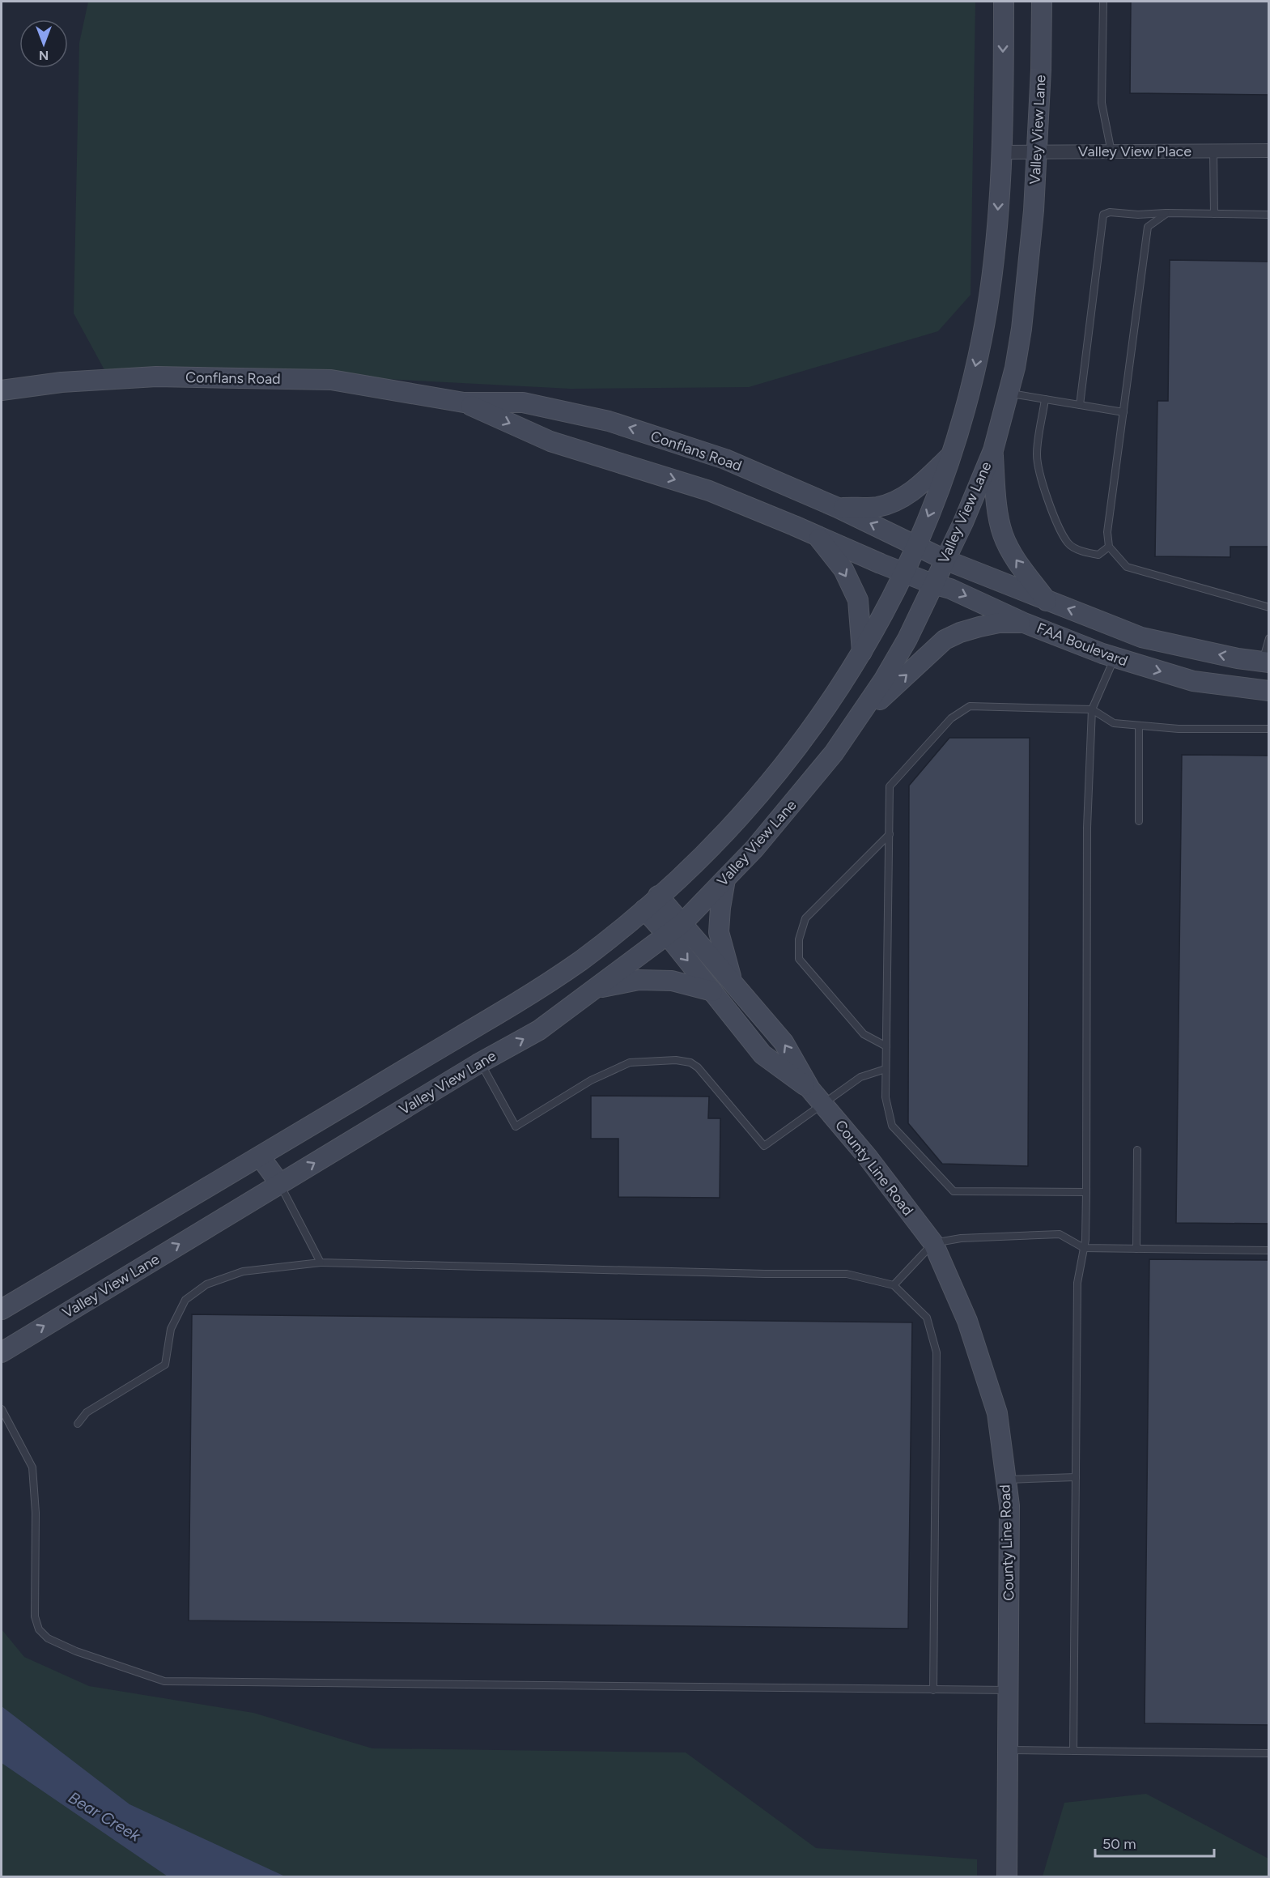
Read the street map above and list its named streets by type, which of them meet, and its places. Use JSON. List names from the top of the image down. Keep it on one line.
{"streets":{"main road":["Valley View Lane","Conflans Road","FAA Boulevard","County Line Road"],"street":["Valley View Place"]},"crossings":[["Valley View Lane","Valley View Place"],["Valley View Lane","Conflans Road"],["Valley View Lane","FAA Boulevard"],["Valley View Lane","County Line Road"],["Conflans Road","FAA Boulevard"]],"water":["Bear Creek"],"scale_bar":"50 m","north":"bottom"}
